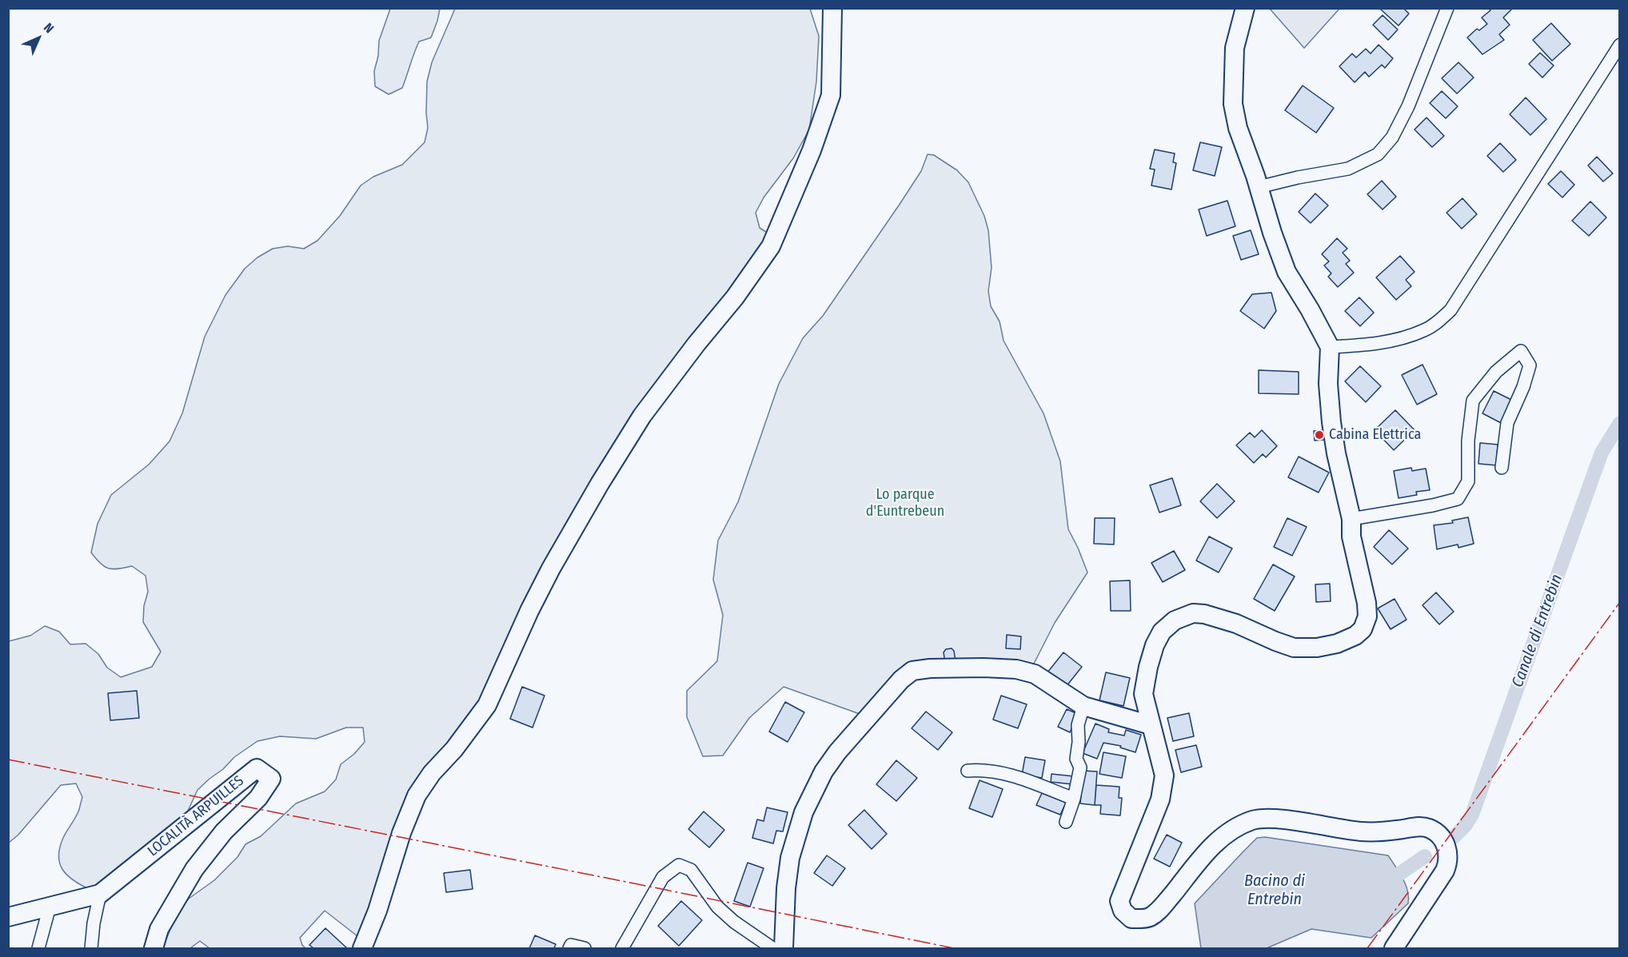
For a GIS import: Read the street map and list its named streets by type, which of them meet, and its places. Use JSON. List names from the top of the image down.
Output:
{
  "streets": {
    "street": ["LOCALITÀ ARPUILLES"]
  },
  "water": ["Canale di Entrebin", "Bacino di Entrebin"],
  "parks": ["Lo parque d'Euntrebeun"],
  "places": ["Cabina Elettrica"],
  "north": "top right"
}
